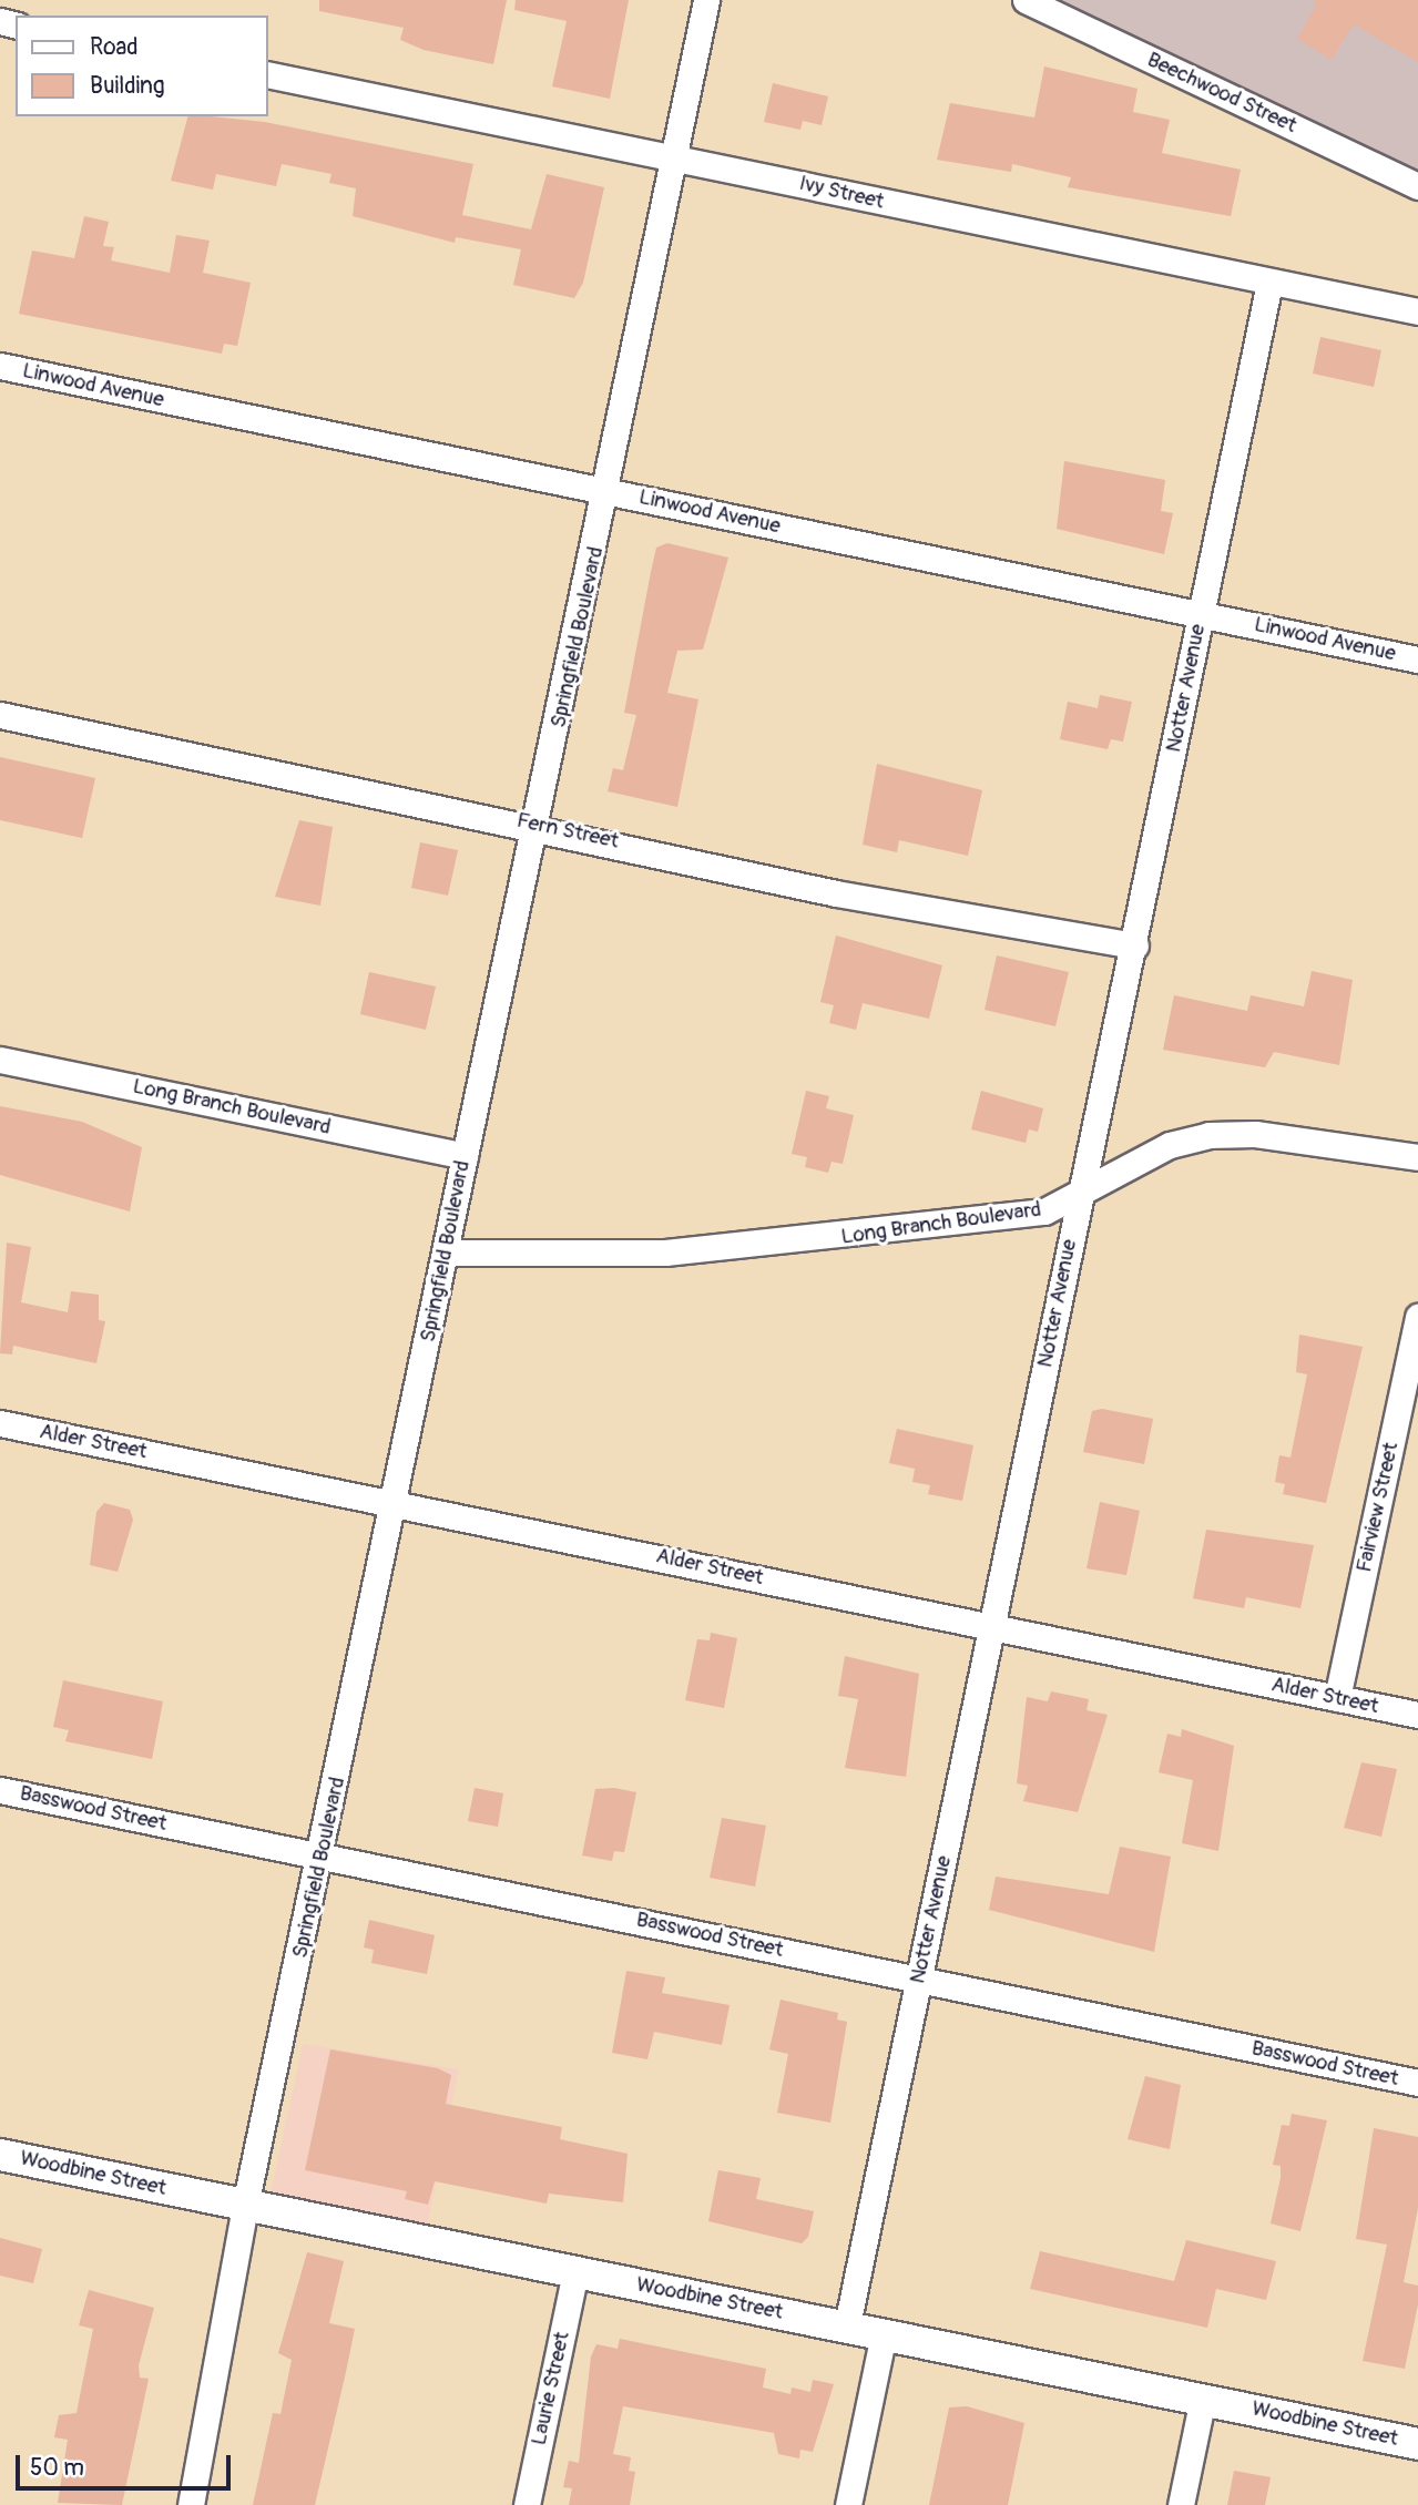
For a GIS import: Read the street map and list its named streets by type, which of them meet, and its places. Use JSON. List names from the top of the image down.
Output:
{
  "streets": {
    "street": [
      "Beechwood Street",
      "Ivy Street",
      "Linwood Avenue",
      "Springfield Boulevard",
      "Notter Avenue",
      "Fern Street",
      "Long Branch Boulevard",
      "Alder Street",
      "Fairview Street",
      "Basswood Street",
      "Woodbine Street",
      "Laurie Street"
    ]
  },
  "crossings": [
    ["Ivy Street", "Springfield Boulevard"],
    ["Ivy Street", "Notter Avenue"],
    ["Linwood Avenue", "Springfield Boulevard"],
    ["Linwood Avenue", "Notter Avenue"],
    ["Springfield Boulevard", "Fern Street"],
    ["Springfield Boulevard", "Long Branch Boulevard"],
    ["Springfield Boulevard", "Alder Street"],
    ["Springfield Boulevard", "Basswood Street"],
    ["Springfield Boulevard", "Woodbine Street"],
    ["Notter Avenue", "Fern Street"],
    ["Notter Avenue", "Long Branch Boulevard"],
    ["Notter Avenue", "Alder Street"],
    ["Notter Avenue", "Basswood Street"],
    ["Notter Avenue", "Woodbine Street"],
    ["Alder Street", "Fairview Street"],
    ["Woodbine Street", "Laurie Street"]
  ],
  "legend": ["Road", "Building"],
  "scale_bar": "50 m"
}
